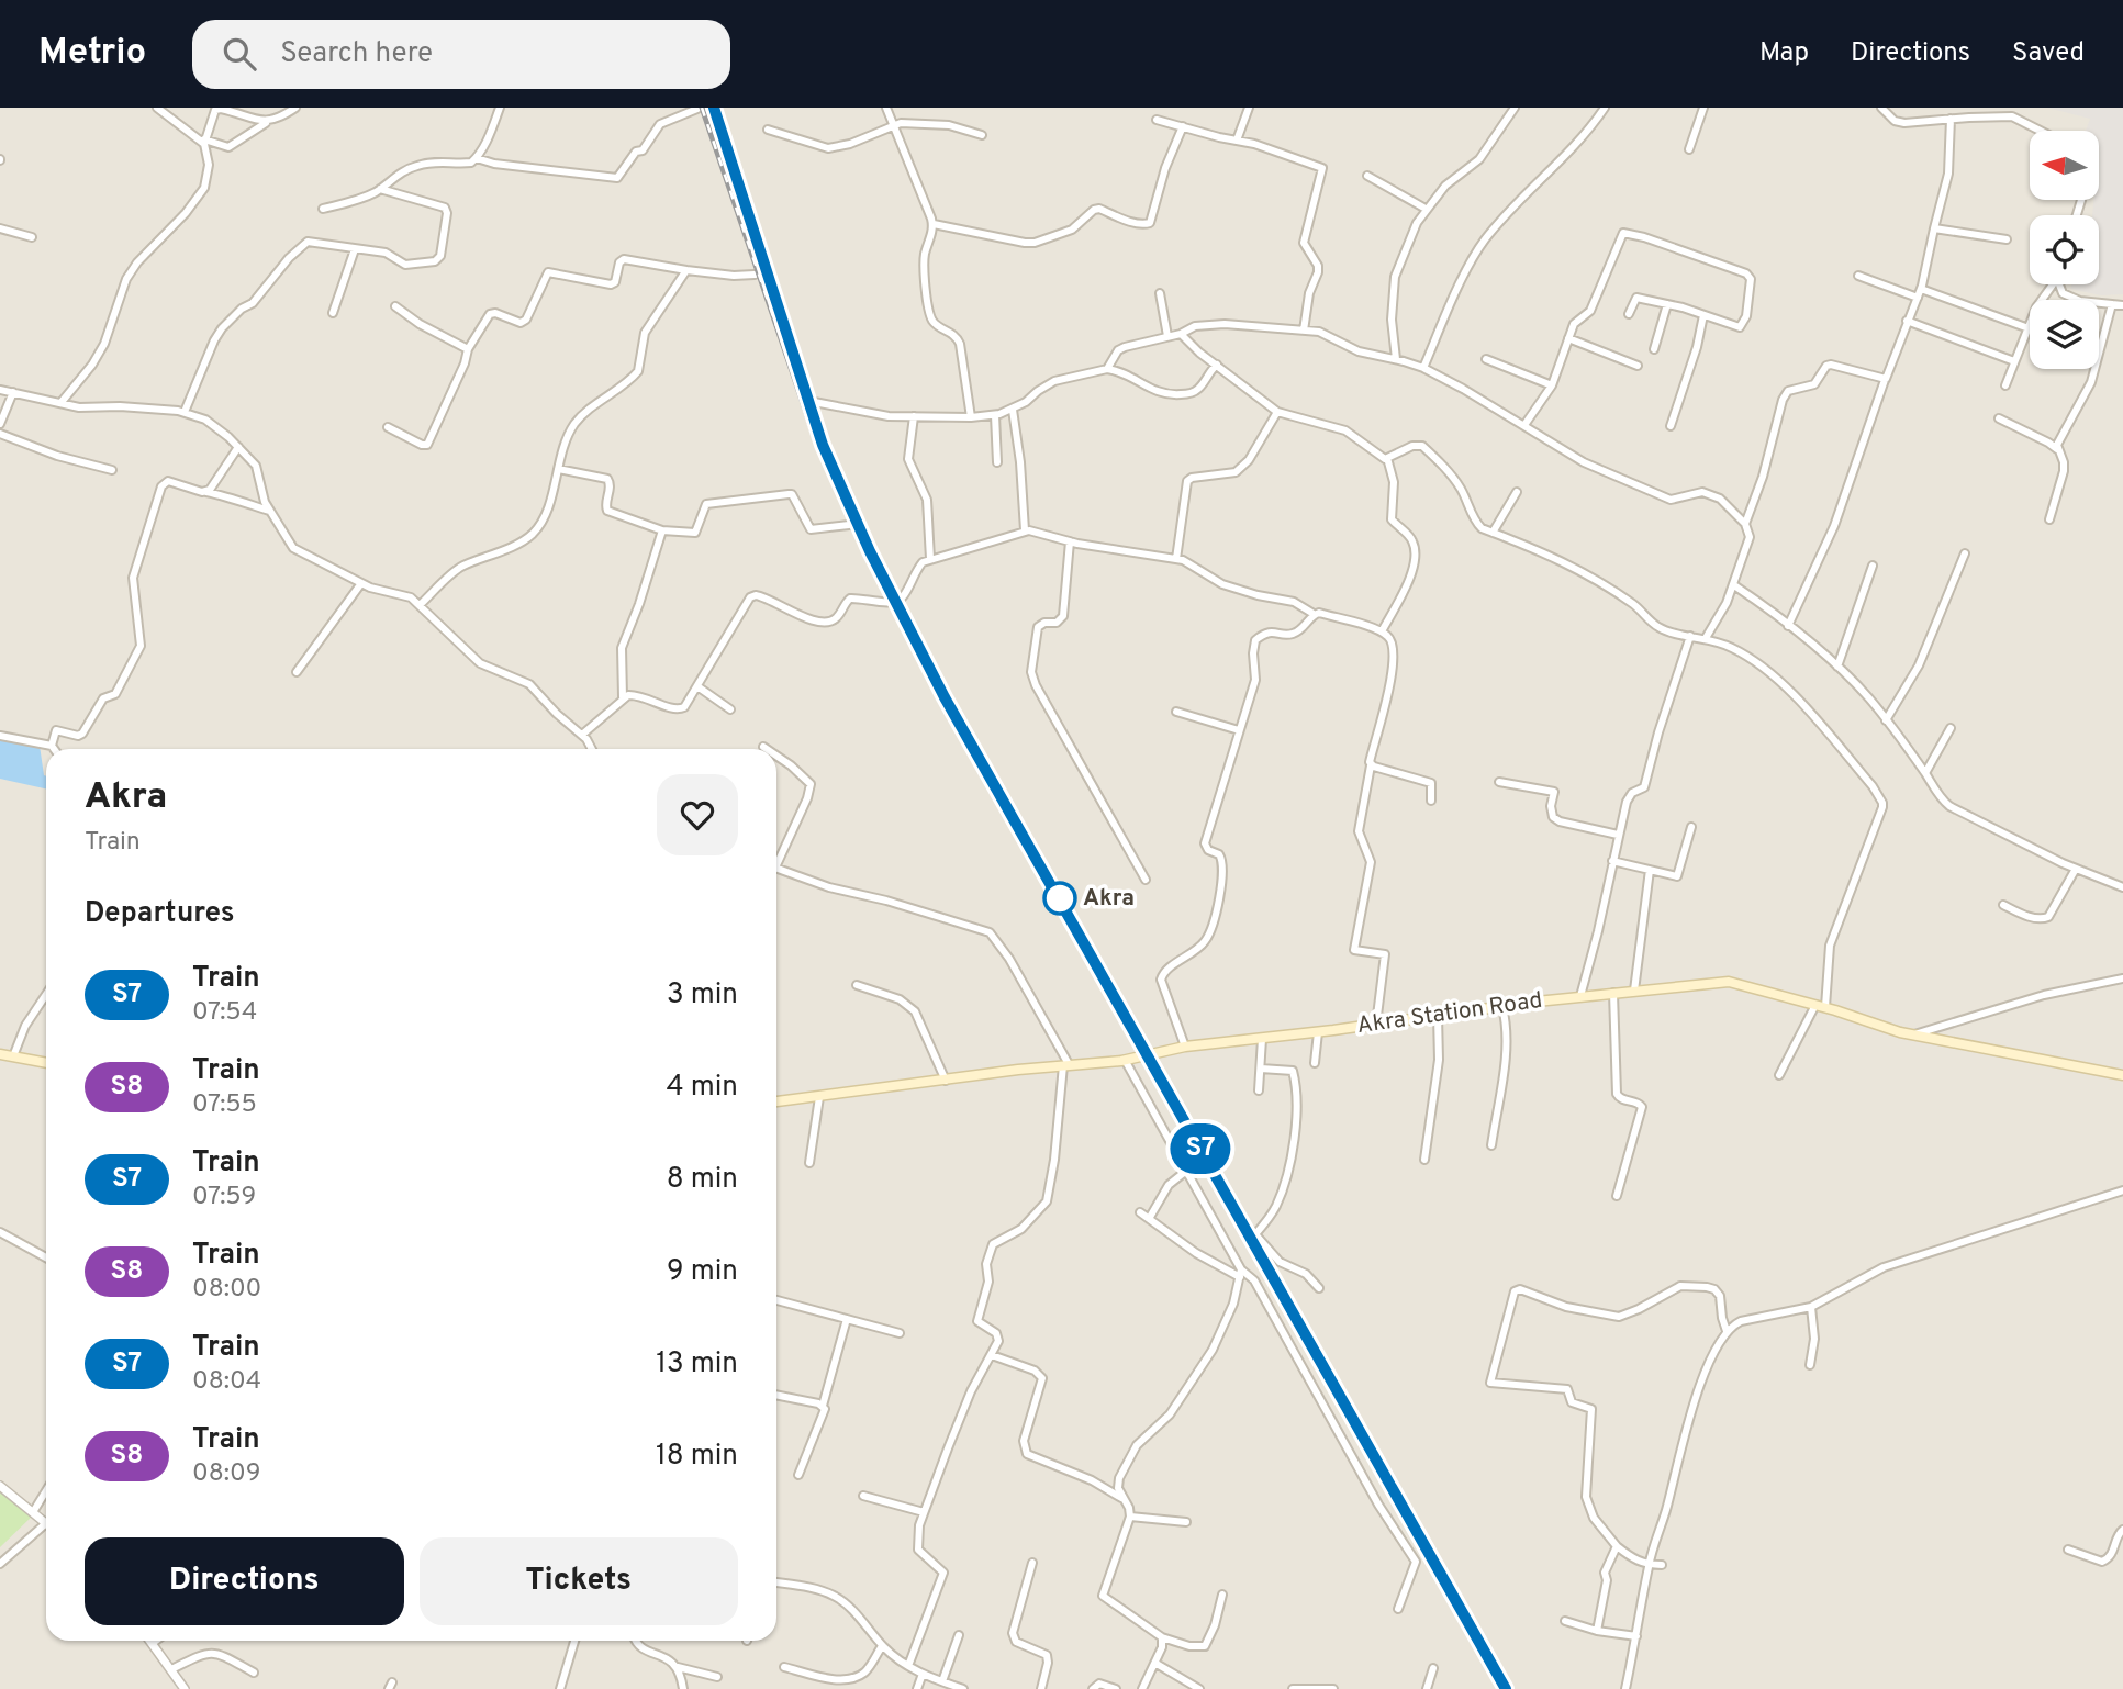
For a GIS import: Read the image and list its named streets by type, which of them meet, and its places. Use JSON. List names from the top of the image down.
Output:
{
  "streets": {
    "main road": ["Akra Station Road"]
  },
  "places": ["Akra"],
  "north": "left",
  "page": {
    "header": "Metrio",
    "search": "Search here",
    "nav": ["Map", "Directions", "Saved"],
    "on_map": "S7",
    "heading": [
      ["Akra", "Train"],
      "Departures"
    ],
    "list": [
      {
        "mark": "S7",
        "name": "Train",
        "note": "07:54",
        "value": "3 min"
      },
      {
        "mark": "S8",
        "name": "Train",
        "note": "07:55",
        "value": "4 min"
      },
      {
        "mark": "S7",
        "name": "Train",
        "note": "07:59",
        "value": "8 min"
      },
      {
        "mark": "S8",
        "name": "Train",
        "note": "08:00",
        "value": "9 min"
      },
      {
        "mark": "S7",
        "name": "Train",
        "note": "08:04",
        "value": "13 min"
      },
      {
        "mark": "S8",
        "name": "Train",
        "note": "08:09",
        "value": "18 min"
      }
    ],
    "buttons": ["Directions", "Tickets"]
  }
}
